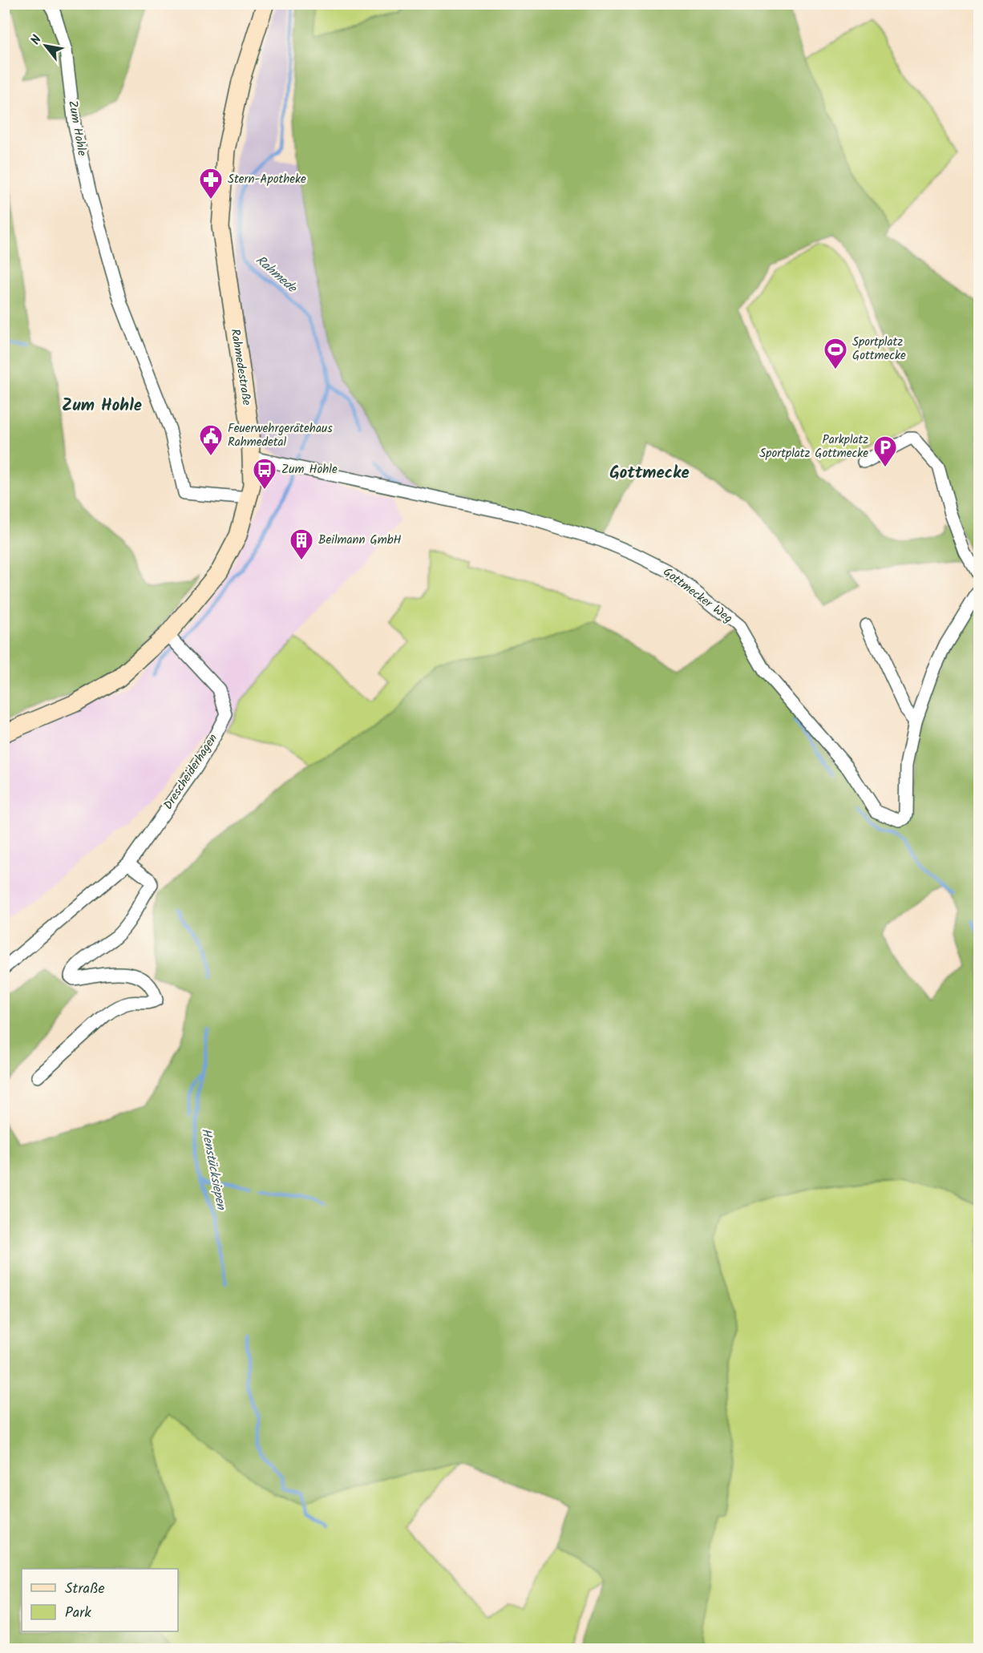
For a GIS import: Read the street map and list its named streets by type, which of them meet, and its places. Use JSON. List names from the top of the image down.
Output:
{
  "streets": {
    "main road": ["Rahmedestraße"],
    "street": ["Zum Hohle", "Gottmecker Weg", "Drescheiderhagen"]
  },
  "crossings": [
    ["Zum Hohle", "Rahmedestraße"],
    ["Rahmedestraße", "Gottmecker Weg"],
    ["Rahmedestraße", "Drescheiderhagen"]
  ],
  "districts": ["Zum Hohle", "Gottmecke"],
  "water": ["Rahmede", "Henstücksiepen"],
  "places": {
    "pharmacy": ["Stern-Apotheke"],
    "sports": ["Sportplatz Gottmecke"],
    "public building": ["Feuerwehrgerätehaus Rahmedetal"],
    "parking": ["Parkplatz Sportplatz Gottmecke"],
    "bus stop": ["Zum Hohle"],
    "building": ["Beilmann GmbH"]
  },
  "legend": ["Straße", "Park"],
  "north": "top left"
}
